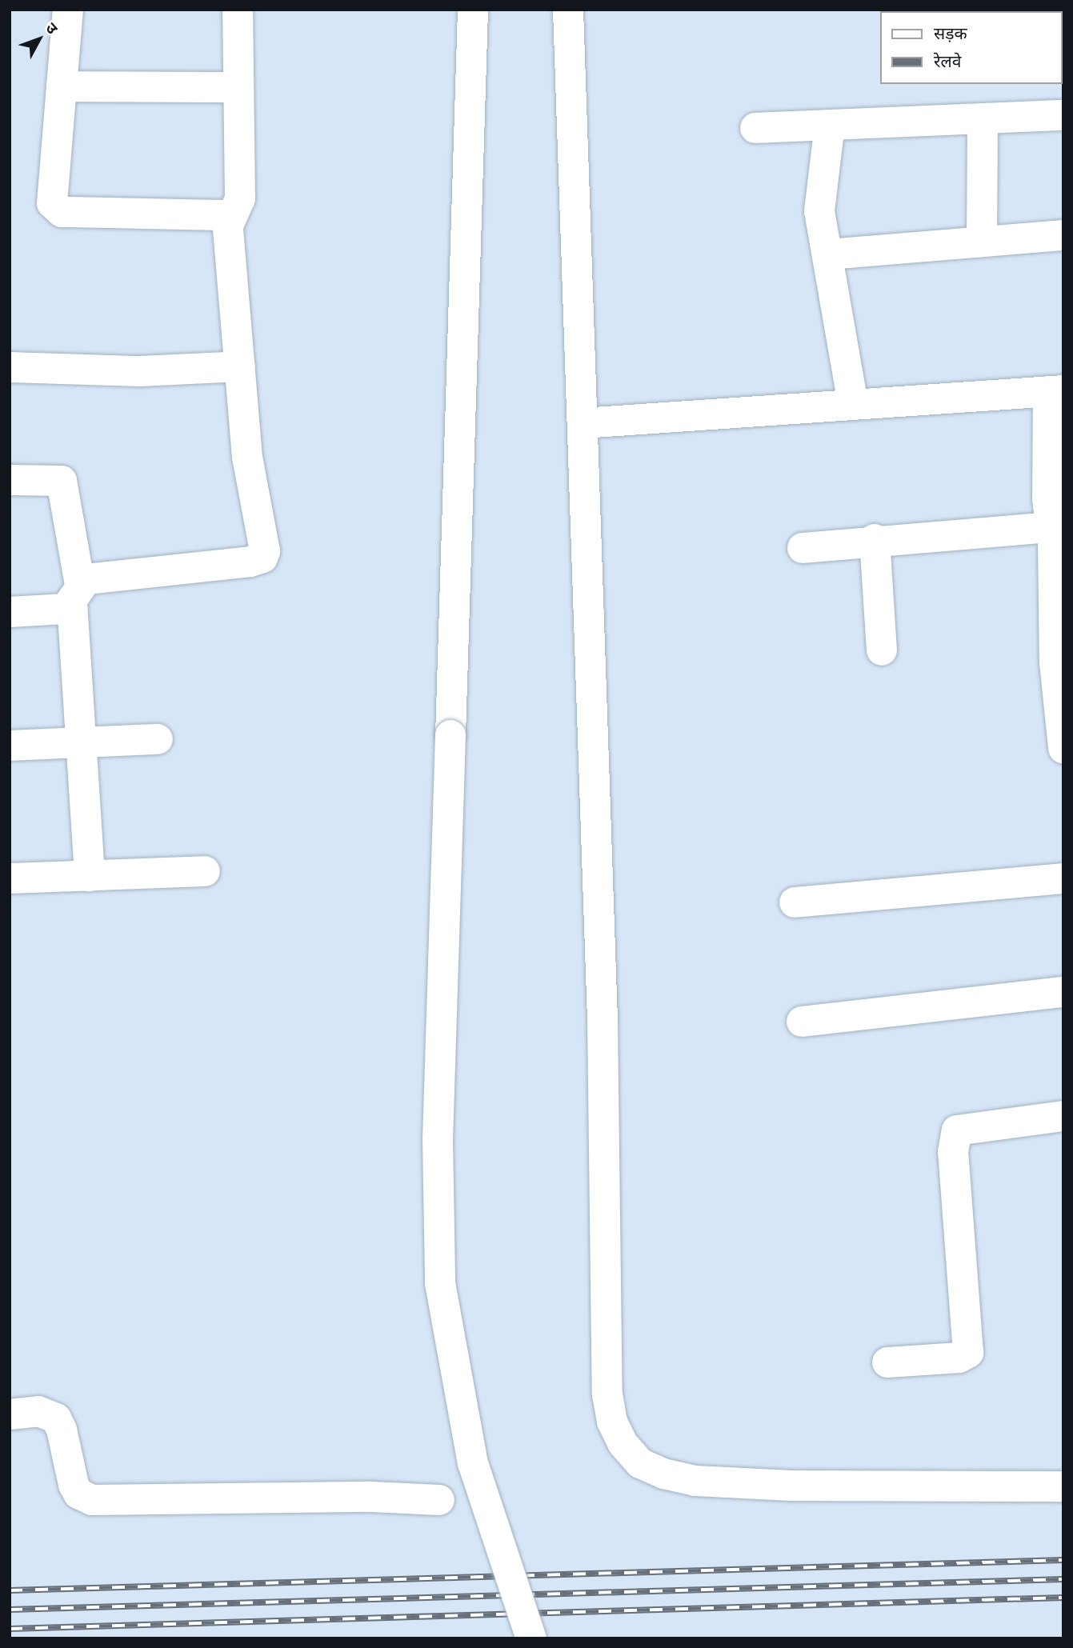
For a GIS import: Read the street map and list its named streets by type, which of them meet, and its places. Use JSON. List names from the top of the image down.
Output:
{
  "legend": ["सड़क", "रेलवे"],
  "north": "top right"
}
